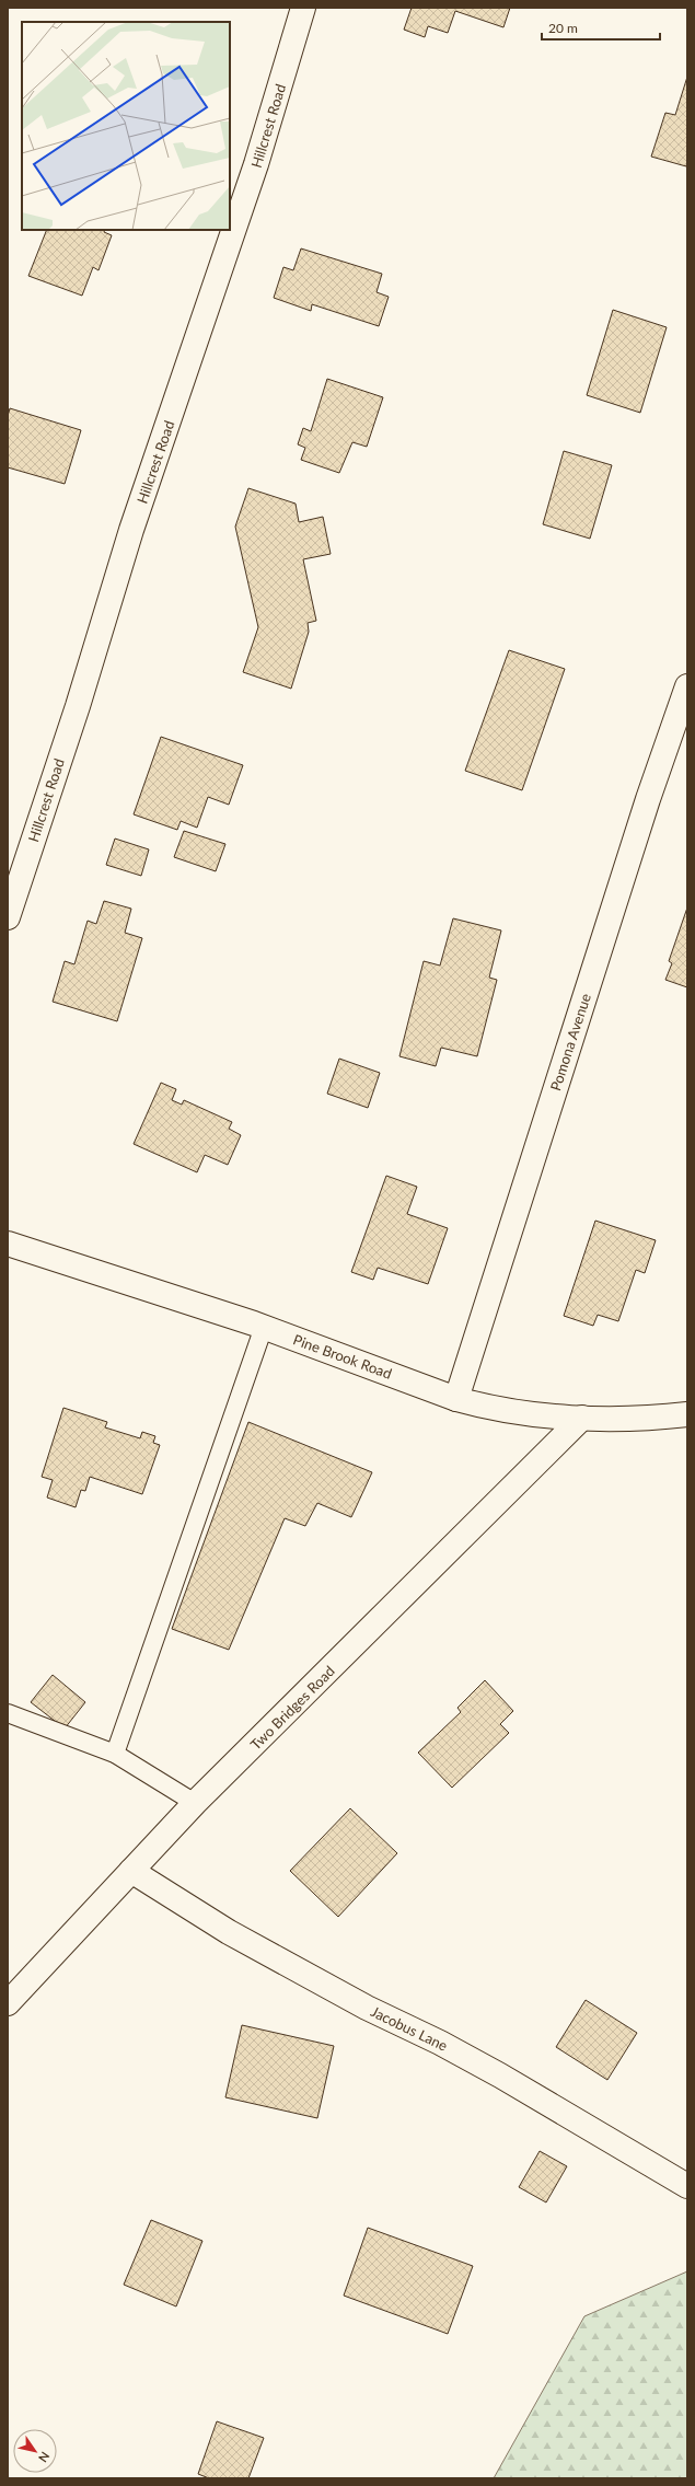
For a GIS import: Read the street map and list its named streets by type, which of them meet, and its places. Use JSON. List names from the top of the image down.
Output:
{
  "streets": {
    "street": [
      "Hillcrest Road",
      "Pomona Avenue",
      "Pine Brook Road",
      "Two Bridges Road",
      "Jacobus Lane"
    ]
  },
  "crossings": [
    ["Pomona Avenue", "Pine Brook Road"],
    ["Pine Brook Road", "Two Bridges Road"],
    ["Two Bridges Road", "Jacobus Lane"]
  ],
  "scale_bar": "20 m",
  "north": "bottom right"
}
